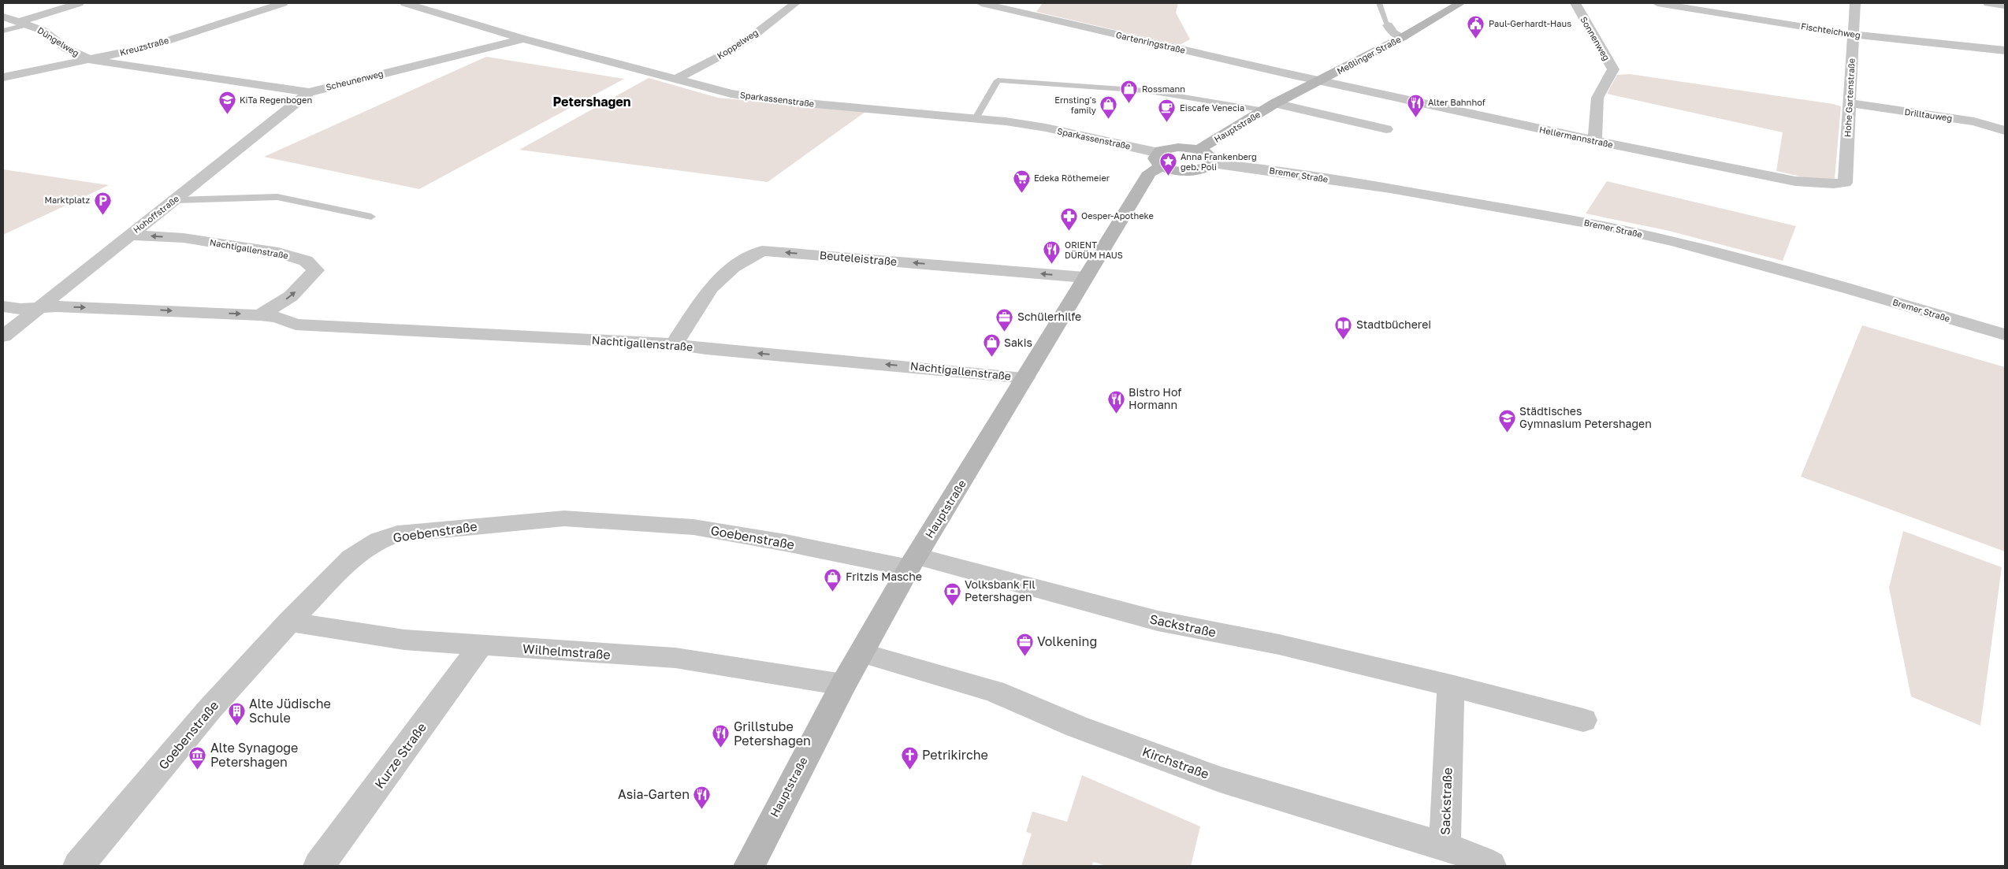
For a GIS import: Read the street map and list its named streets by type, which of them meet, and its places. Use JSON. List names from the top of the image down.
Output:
{
  "streets": {
    "street": [
      "Fischteichweg",
      "Sonnenweg",
      "Düngelweg",
      "Gartenringstraße",
      "Koppelweg",
      "Kreuzstraße",
      "Meßlinger Straße",
      "Scheunenweg",
      "Hohe Gartenstraße",
      "Sparkassenstraße",
      "Drilltauweg",
      "Hauptstraße",
      "Hellermannstraße",
      "Bremer Straße",
      "Hohoffstraße",
      "Nachtigallenstraße",
      "Beuteleistraße",
      "Goebenstraße",
      "Sackstraße",
      "Wilhelmstraße",
      "Kurze Straße",
      "Kirchstraße"
    ]
  },
  "crossings": [
    ["Fischteichweg", "Hohe Gartenstraße"],
    ["Sonnenweg", "Hellermannstraße"],
    ["Düngelweg", "Kreuzstraße"],
    ["Düngelweg", "Scheunenweg"],
    ["Gartenringstraße", "Meßlinger Straße"],
    ["Gartenringstraße", "Hellermannstraße"],
    ["Koppelweg", "Sparkassenstraße"],
    ["Kreuzstraße", "Scheunenweg"],
    ["Meßlinger Straße", "Hauptstraße"],
    ["Meßlinger Straße", "Hellermannstraße"],
    ["Scheunenweg", "Sparkassenstraße"],
    ["Scheunenweg", "Hohoffstraße"],
    ["Hohe Gartenstraße", "Drilltauweg"],
    ["Hohe Gartenstraße", "Hellermannstraße"],
    ["Sparkassenstraße", "Hauptstraße"],
    ["Hauptstraße", "Nachtigallenstraße"],
    ["Hauptstraße", "Beuteleistraße"],
    ["Hauptstraße", "Goebenstraße"],
    ["Hauptstraße", "Sackstraße"],
    ["Hauptstraße", "Wilhelmstraße"],
    ["Hauptstraße", "Kirchstraße"],
    ["Hohoffstraße", "Nachtigallenstraße"],
    ["Nachtigallenstraße", "Beuteleistraße"],
    ["Goebenstraße", "Sackstraße"],
    ["Goebenstraße", "Wilhelmstraße"],
    ["Sackstraße", "Kirchstraße"],
    ["Wilhelmstraße", "Kurze Straße"]
  ],
  "one_way": ["Beuteleistraße"],
  "districts": ["Petershagen"],
  "places": {
    "public building": ["Paul-Gerhardt-Haus"],
    "shop": [
      "Rossmann",
      "Ernsting's family",
      "Sakis",
      "Fritzis Masche"
    ],
    "school or university": ["KiTa Regenbogen", "Städtisches Gymnasium Petershagen"],
    "restaurant": [
      "Alter Bahnhof",
      "ORIENT DÜRÜM HAUS",
      "Bistro Hof Hormann",
      "Grillstube Petershagen",
      "Asia-Garten"
    ],
    "cafe": ["Eiscafe Venecia"],
    "place": ["Anna Frankenberg geb. Poli"],
    "supermarket": ["Edeka Röthemeier"],
    "parking": ["Marktplatz"],
    "pharmacy": ["Oesper-Apotheke"],
    "office": ["Schülerhilfe", "Volkening"],
    "library": ["Stadtbücherei"],
    "bank": ["Volksbank Fil Petershagen"],
    "building": ["Alte Jüdische Schule"],
    "museum": ["Alte Synagoge Petershagen"],
    "church": ["Petrikirche"]
  }
}
